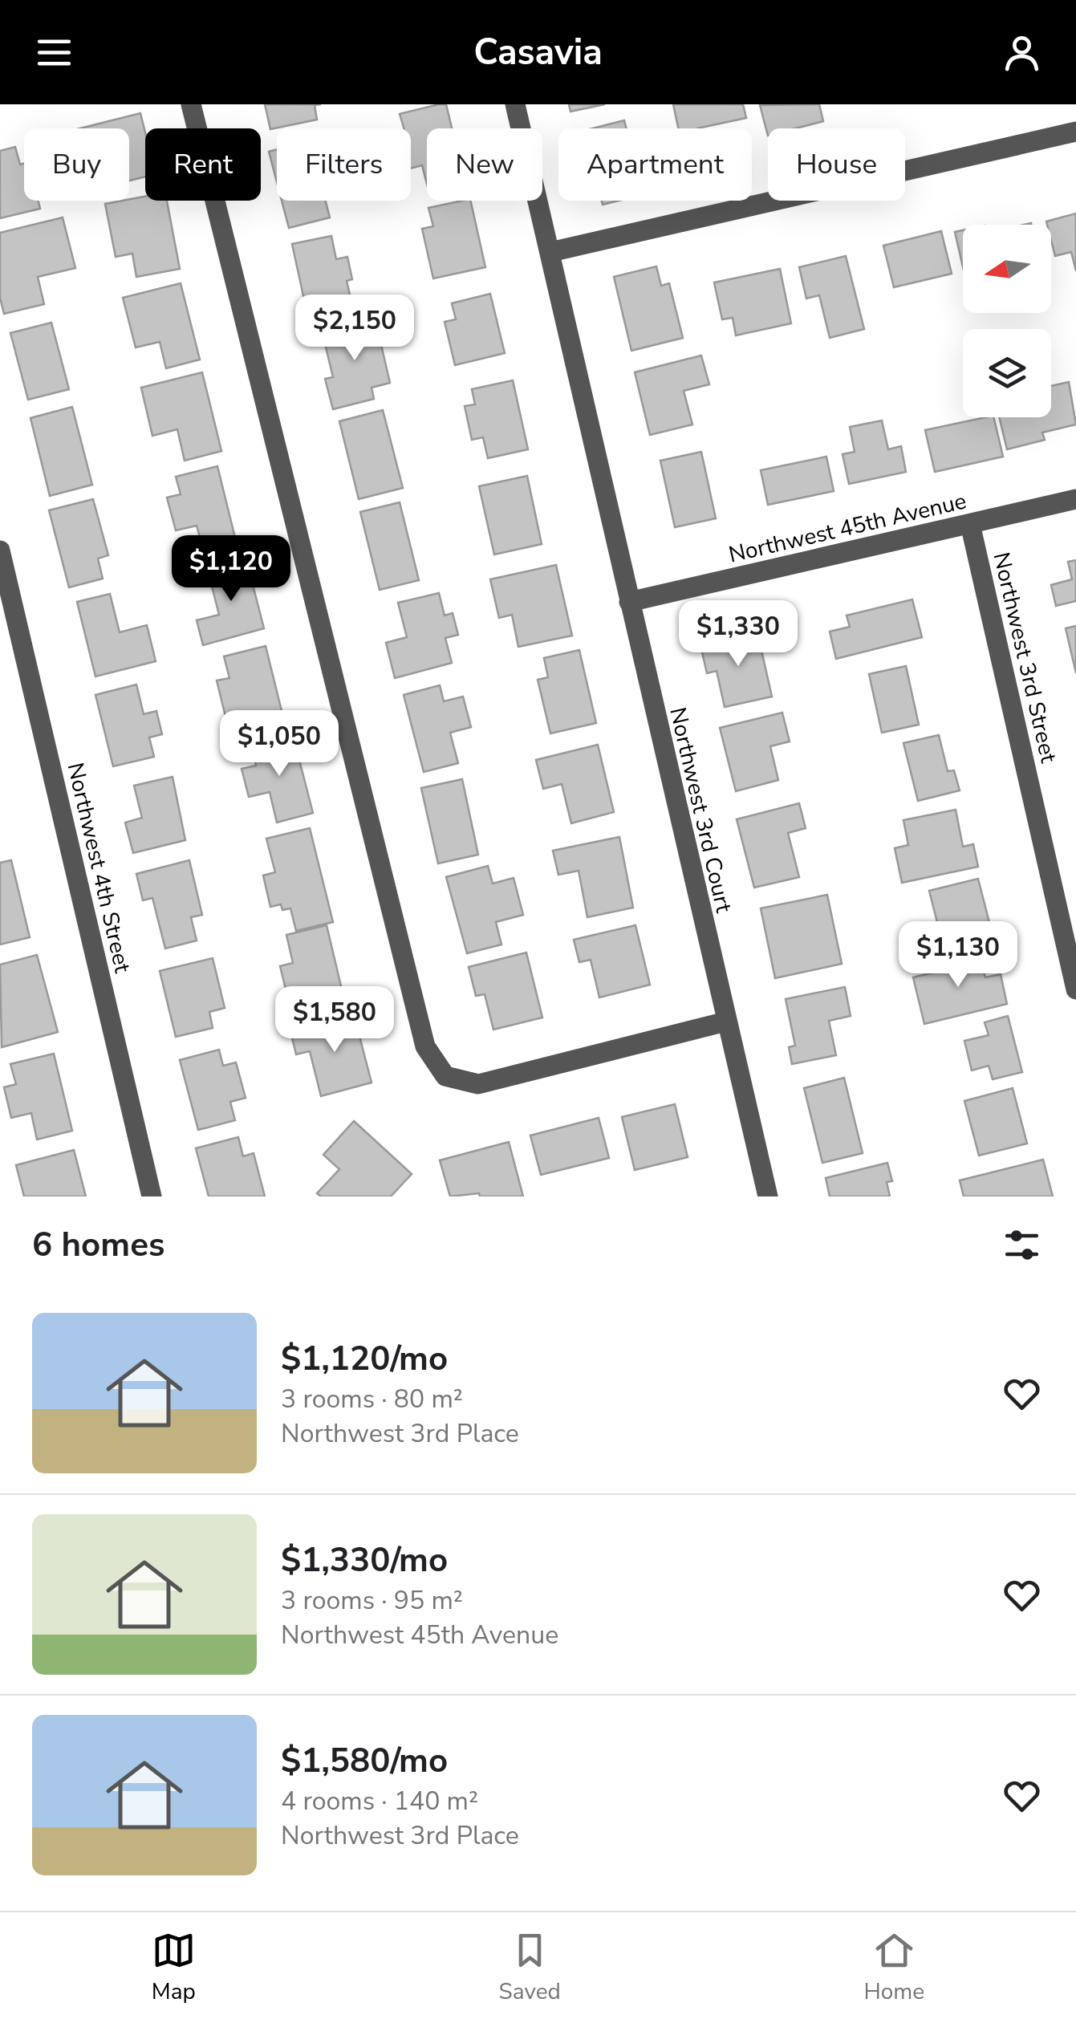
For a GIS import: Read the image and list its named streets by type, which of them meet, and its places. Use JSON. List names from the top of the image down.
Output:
{
  "streets": {
    "street": [
      "Northwest 45th Avenue",
      "Northwest 3rd Street",
      "Northwest 3rd Court",
      "Northwest 4th Street"
    ]
  },
  "crossings": [
    ["Northwest 45th Avenue", "Northwest 3rd Street"],
    ["Northwest 45th Avenue", "Northwest 3rd Court"]
  ],
  "north": "left",
  "page": {
    "header": "Casavia",
    "chip": [
      "Buy",
      "Rent",
      "Filters",
      "New",
      "Apartment",
      "House"
    ],
    "price": [
      "$2,150",
      "$1,120",
      "$1,330",
      "$1,050",
      "$1,130",
      "$1,580"
    ],
    "heading": "6 homes",
    "list": [
      {
        "name": "$1,120/mo",
        "note": "3 rooms · 80 m² · Northwest 3rd Place"
      },
      {
        "name": "$1,330/mo",
        "note": "3 rooms · 95 m² · Northwest 45th Avenue"
      },
      {
        "name": "$1,580/mo",
        "note": "4 rooms · 140 m² · Northwest 3rd Place"
      }
    ],
    "tabs": ["Map", "Saved", "Home"]
  }
}
